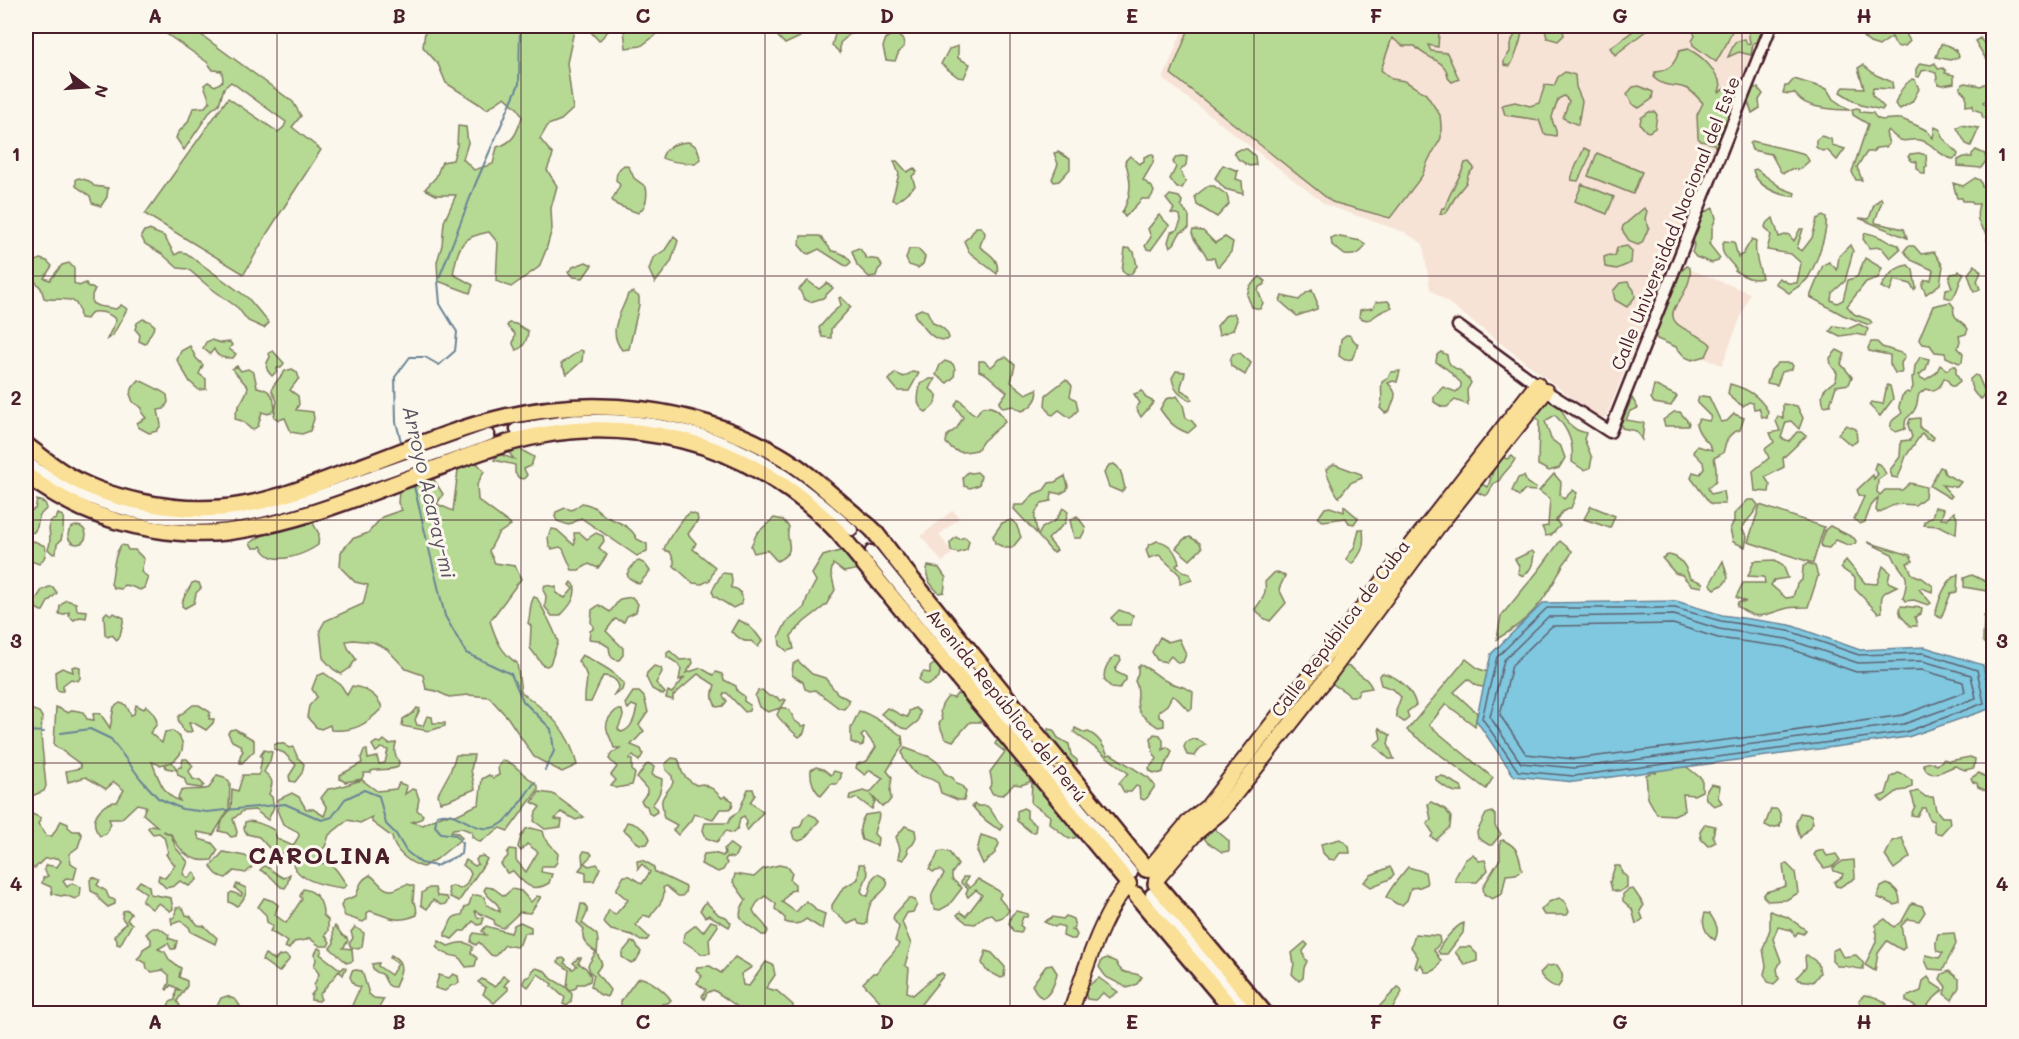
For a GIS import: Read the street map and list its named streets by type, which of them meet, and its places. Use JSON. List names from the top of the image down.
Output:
{
  "streets": {
    "highway": ["Avenida República del Perú"],
    "main road": ["Calle República de Cuba"],
    "street": ["Calle Universidad Nacional del Este"]
  },
  "crossings": [
    ["Calle Universidad Nacional del Este", "Calle República de Cuba"],
    ["Calle República de Cuba", "Avenida República del Perú"]
  ],
  "districts": ["CAROLINA"],
  "water": ["Arroyo Acaray-mi"],
  "north": "right",
  "grid": {
    "columns": [
      "A",
      "B",
      "C",
      "D",
      "E",
      "F",
      "G",
      "H"
    ],
    "rows": [
      "1",
      "2",
      "3",
      "4"
    ]
  }
}
